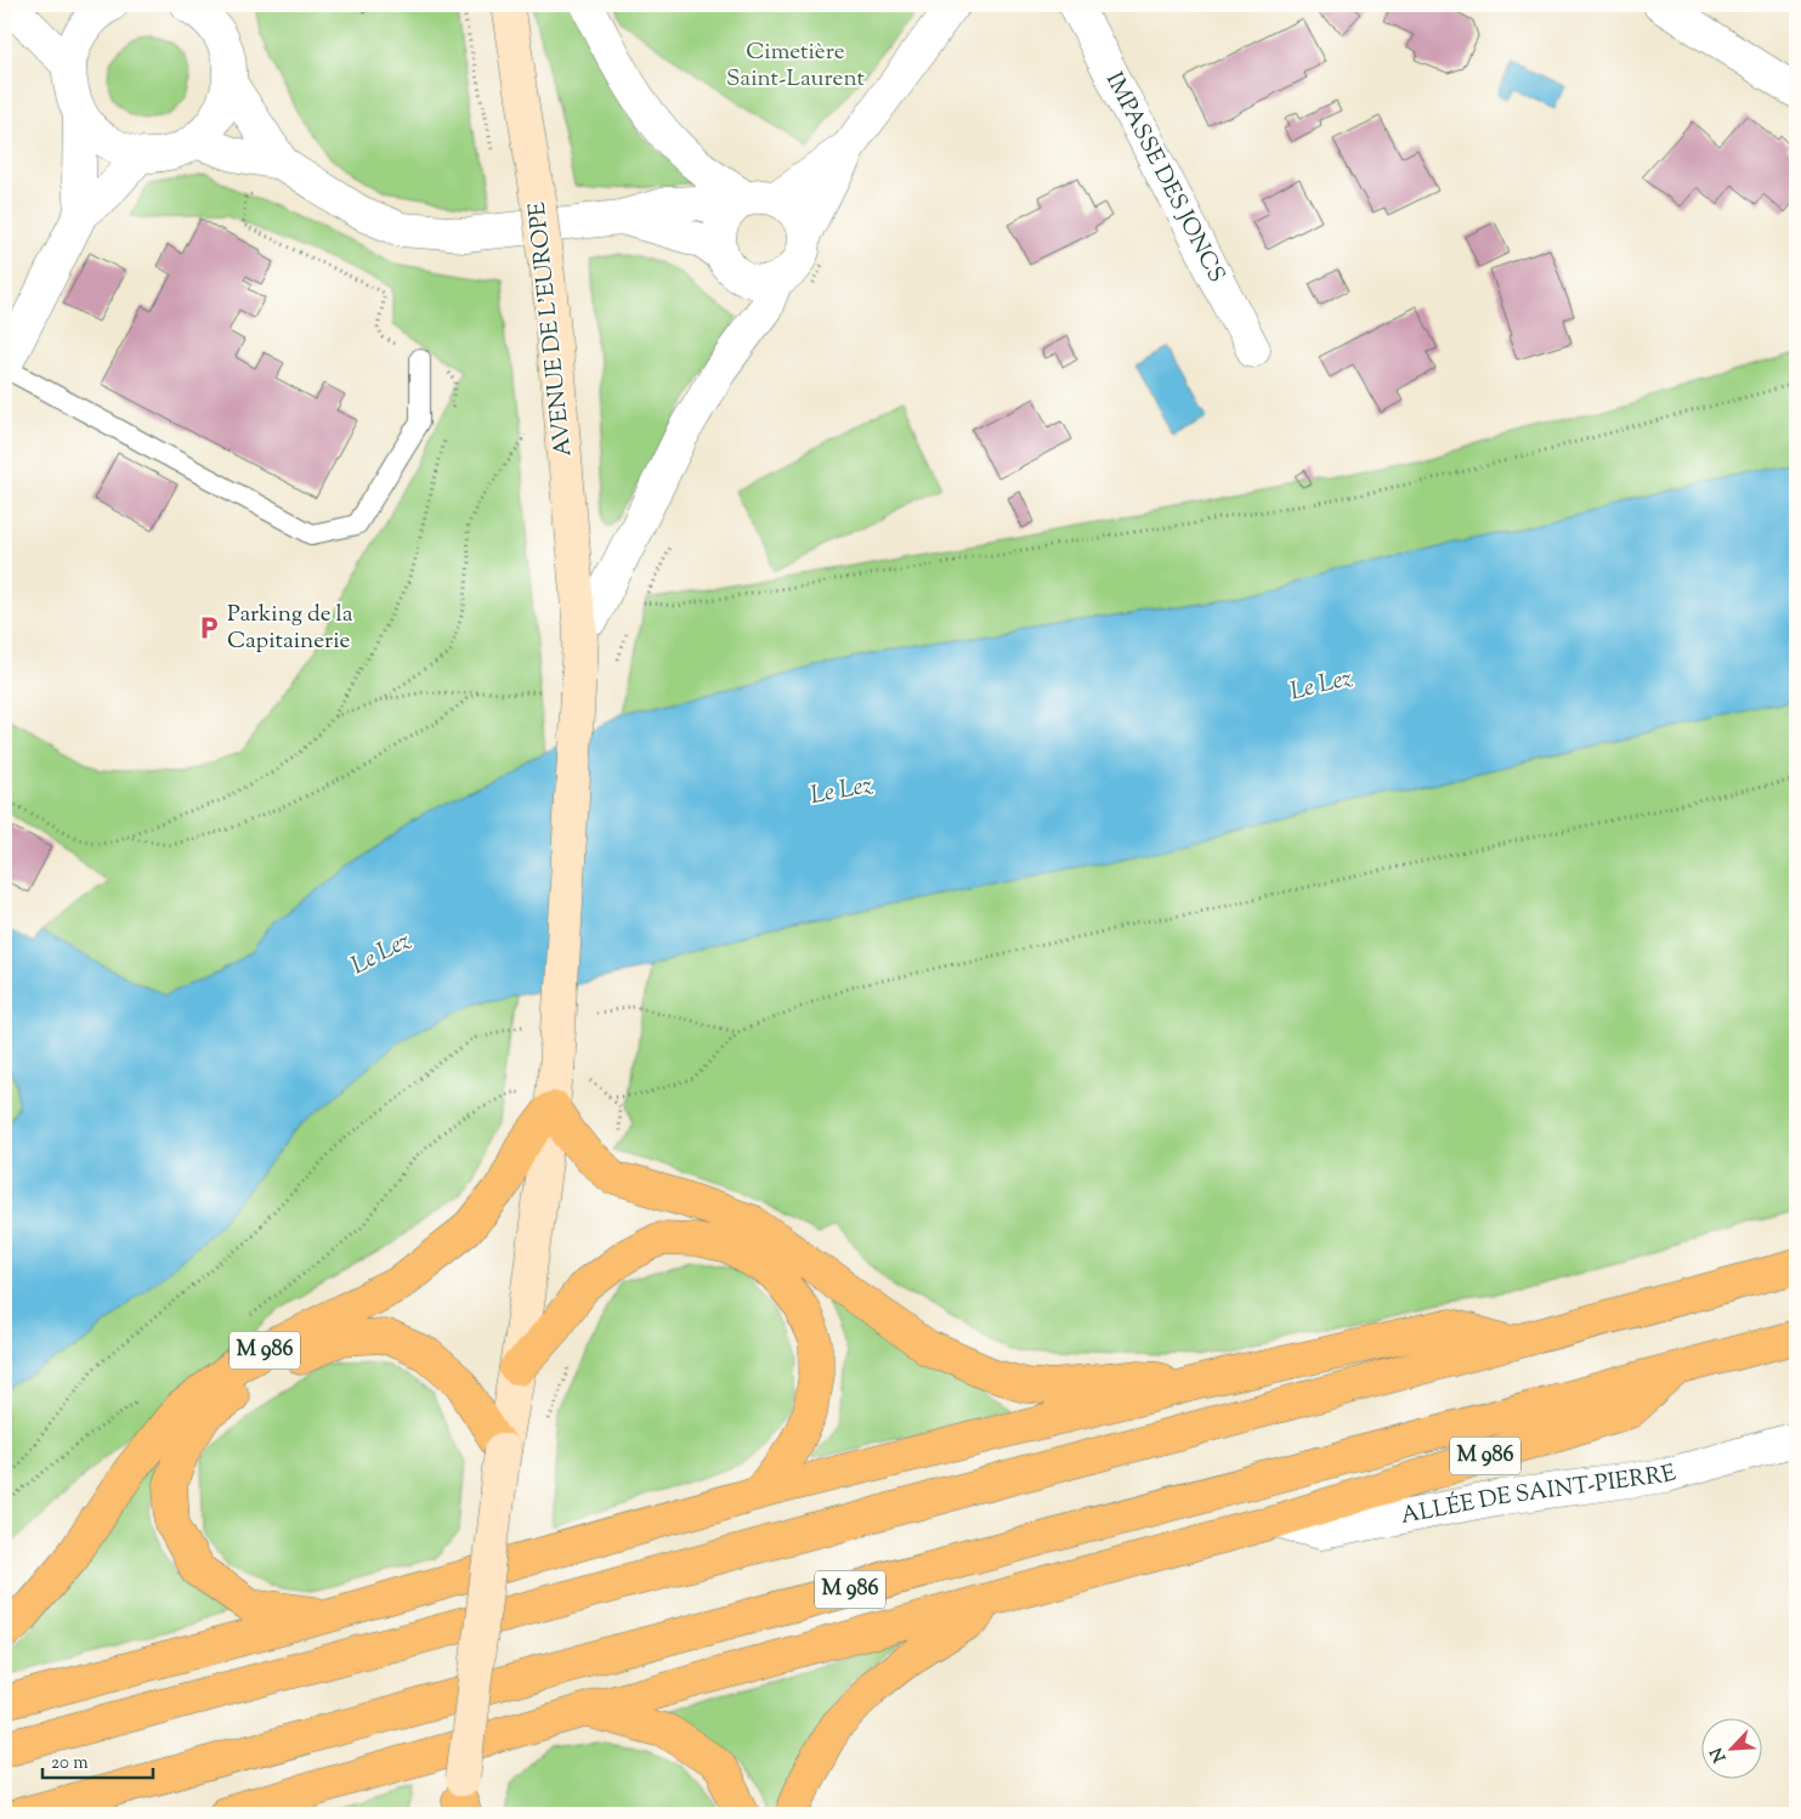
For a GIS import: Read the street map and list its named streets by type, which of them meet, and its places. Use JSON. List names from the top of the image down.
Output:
{
  "streets": {
    "main road": ["AVENUE DE L'EUROPE", "M 986"],
    "street": ["IMPASSE DES JONCS", "ALLÉE DE SAINT-PIERRE"]
  },
  "crossings": [
    ["AVENUE DE L'EUROPE", "M 986"],
    ["M 986", "ALLÉE DE SAINT-PIERRE"]
  ],
  "water": ["Le Lez"],
  "parks": ["Cimetière Saint-Laurent"],
  "places": {
    "parking": ["Parking de la Capitainerie"]
  },
  "scale_bar": "20 m",
  "north": "bottom left"
}
